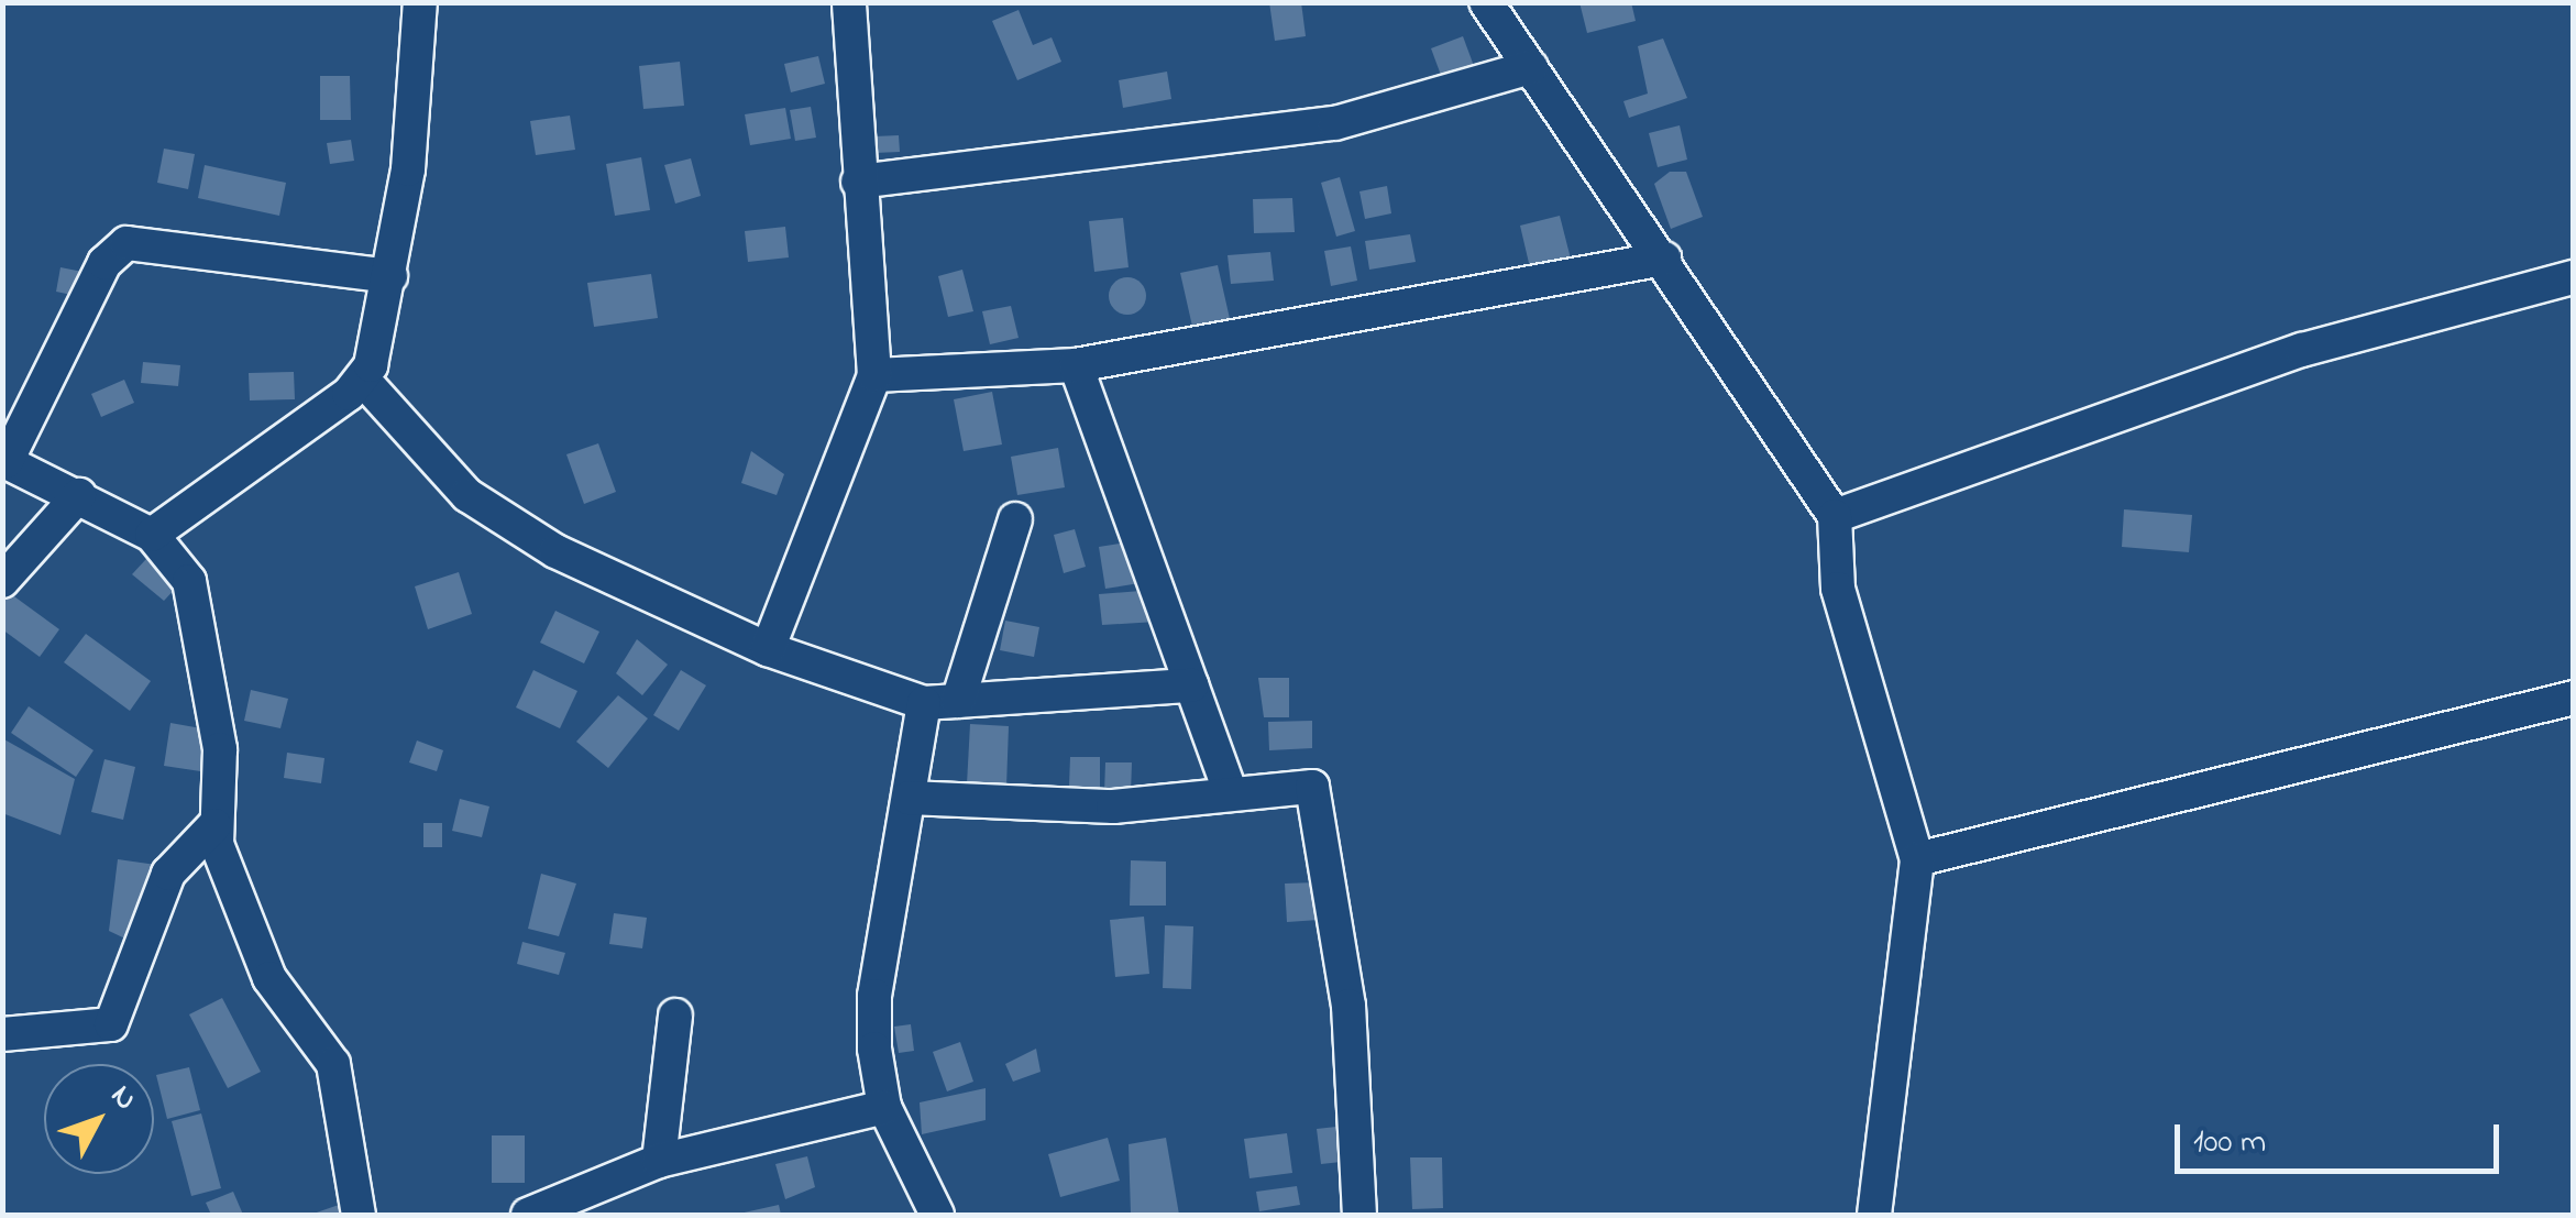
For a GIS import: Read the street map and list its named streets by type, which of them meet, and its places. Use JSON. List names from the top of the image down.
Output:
{
  "scale_bar": "100 m",
  "north": "top right"
}
